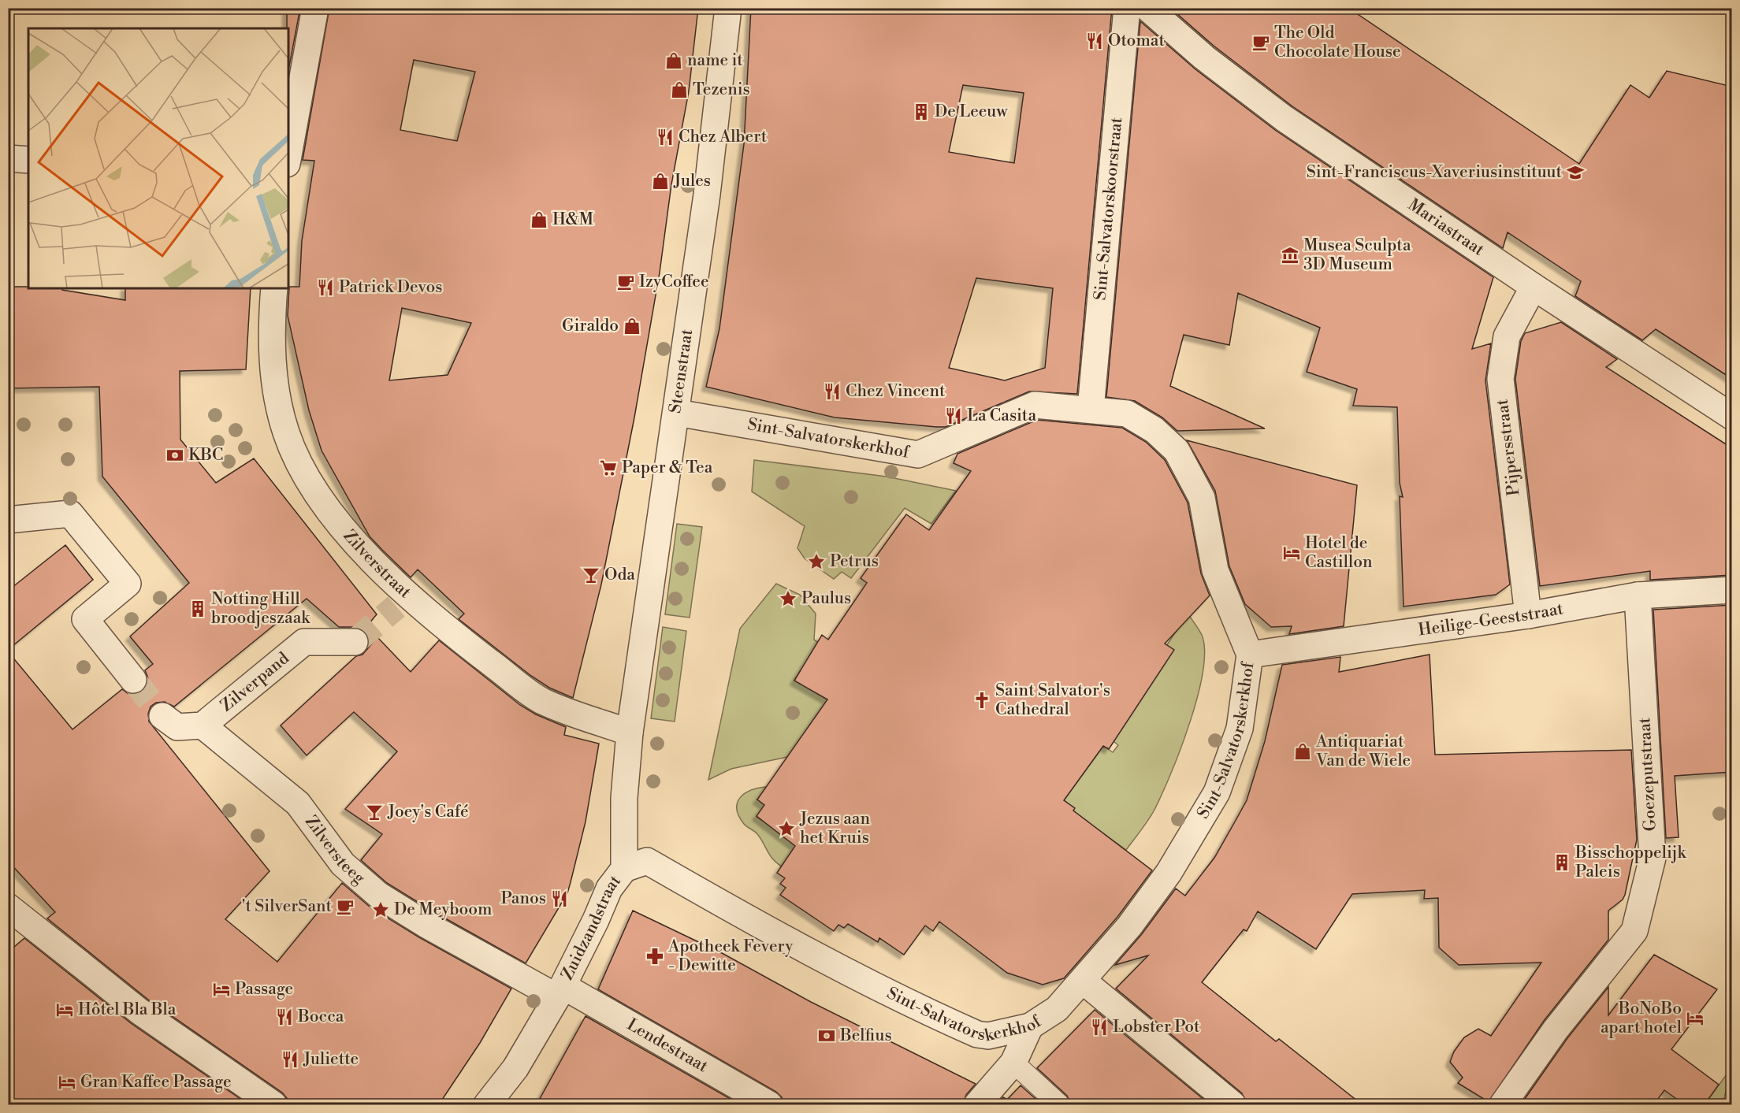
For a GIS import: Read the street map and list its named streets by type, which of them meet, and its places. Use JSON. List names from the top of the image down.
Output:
{
  "streets": {
    "street": [
      "Sint-Salvatorskoorstraat",
      "Mariastraat",
      "Steenstraat",
      "Sint-Salvatorskerkhof",
      "Pijpersstraat",
      "Zilverstraat",
      "Heilige-Geeststraat",
      "Zilverpand",
      "Goezeputstraat",
      "Zilversteeg",
      "Zuidzandstraat",
      "Lendestraat"
    ]
  },
  "crossings": [
    ["Sint-Salvatorskoorstraat", "Sint-Salvatorskerkhof"],
    ["Mariastraat", "Pijpersstraat"],
    ["Steenstraat", "Sint-Salvatorskerkhof"],
    ["Steenstraat", "Zilverstraat"],
    ["Steenstraat", "Zuidzandstraat"],
    ["Sint-Salvatorskerkhof", "Heilige-Geeststraat"],
    ["Sint-Salvatorskerkhof", "Zuidzandstraat"],
    ["Pijpersstraat", "Heilige-Geeststraat"],
    ["Zilverstraat", "Zuidzandstraat"],
    ["Heilige-Geeststraat", "Goezeputstraat"],
    ["Zilverpand", "Zilversteeg"],
    ["Zilversteeg", "Zuidzandstraat"],
    ["Zilversteeg", "Lendestraat"],
    ["Zuidzandstraat", "Lendestraat"]
  ],
  "places": {
    "restaurant": [
      "Otomat",
      "Chez Albert",
      "Patrick Devos",
      "Chez Vincent",
      "La Casita",
      "Panos",
      "Bocca",
      "Lobster Pot",
      "Juliette"
    ],
    "cafe": ["The Old Chocolate House", "IzyCoffee", "'t SilverSant"],
    "shop": [
      "name it",
      "Tezenis",
      "Jules",
      "H&M",
      "Giraldo",
      "Antiquariat Van de Wiele"
    ],
    "building": ["De Leeuw", "Notting Hill broodjeszaak", "Bisschoppelijk Paleis"],
    "school or university": ["Sint-Franciscus-Xaveriusinstituut"],
    "museum": ["Musea Sculpta 3D Museum"],
    "bank": ["KBC", "Belfius"],
    "supermarket": ["Paper & Tea"],
    "hotel": [
      "Hotel de Castillon",
      "Passage",
      "Hôtel Bla Bla",
      "BoNoBo apart hotel",
      "Gran Kaffee Passage"
    ],
    "place": [
      "Petrus",
      "Paulus",
      "Jezus aan het Kruis",
      "De Meyboom"
    ],
    "bar": ["Oda", "Joey's Café"],
    "church": ["Saint Salvator's Cathedral"],
    "pharmacy": ["Apotheek Fevery - Dewitte"]
  }
}
